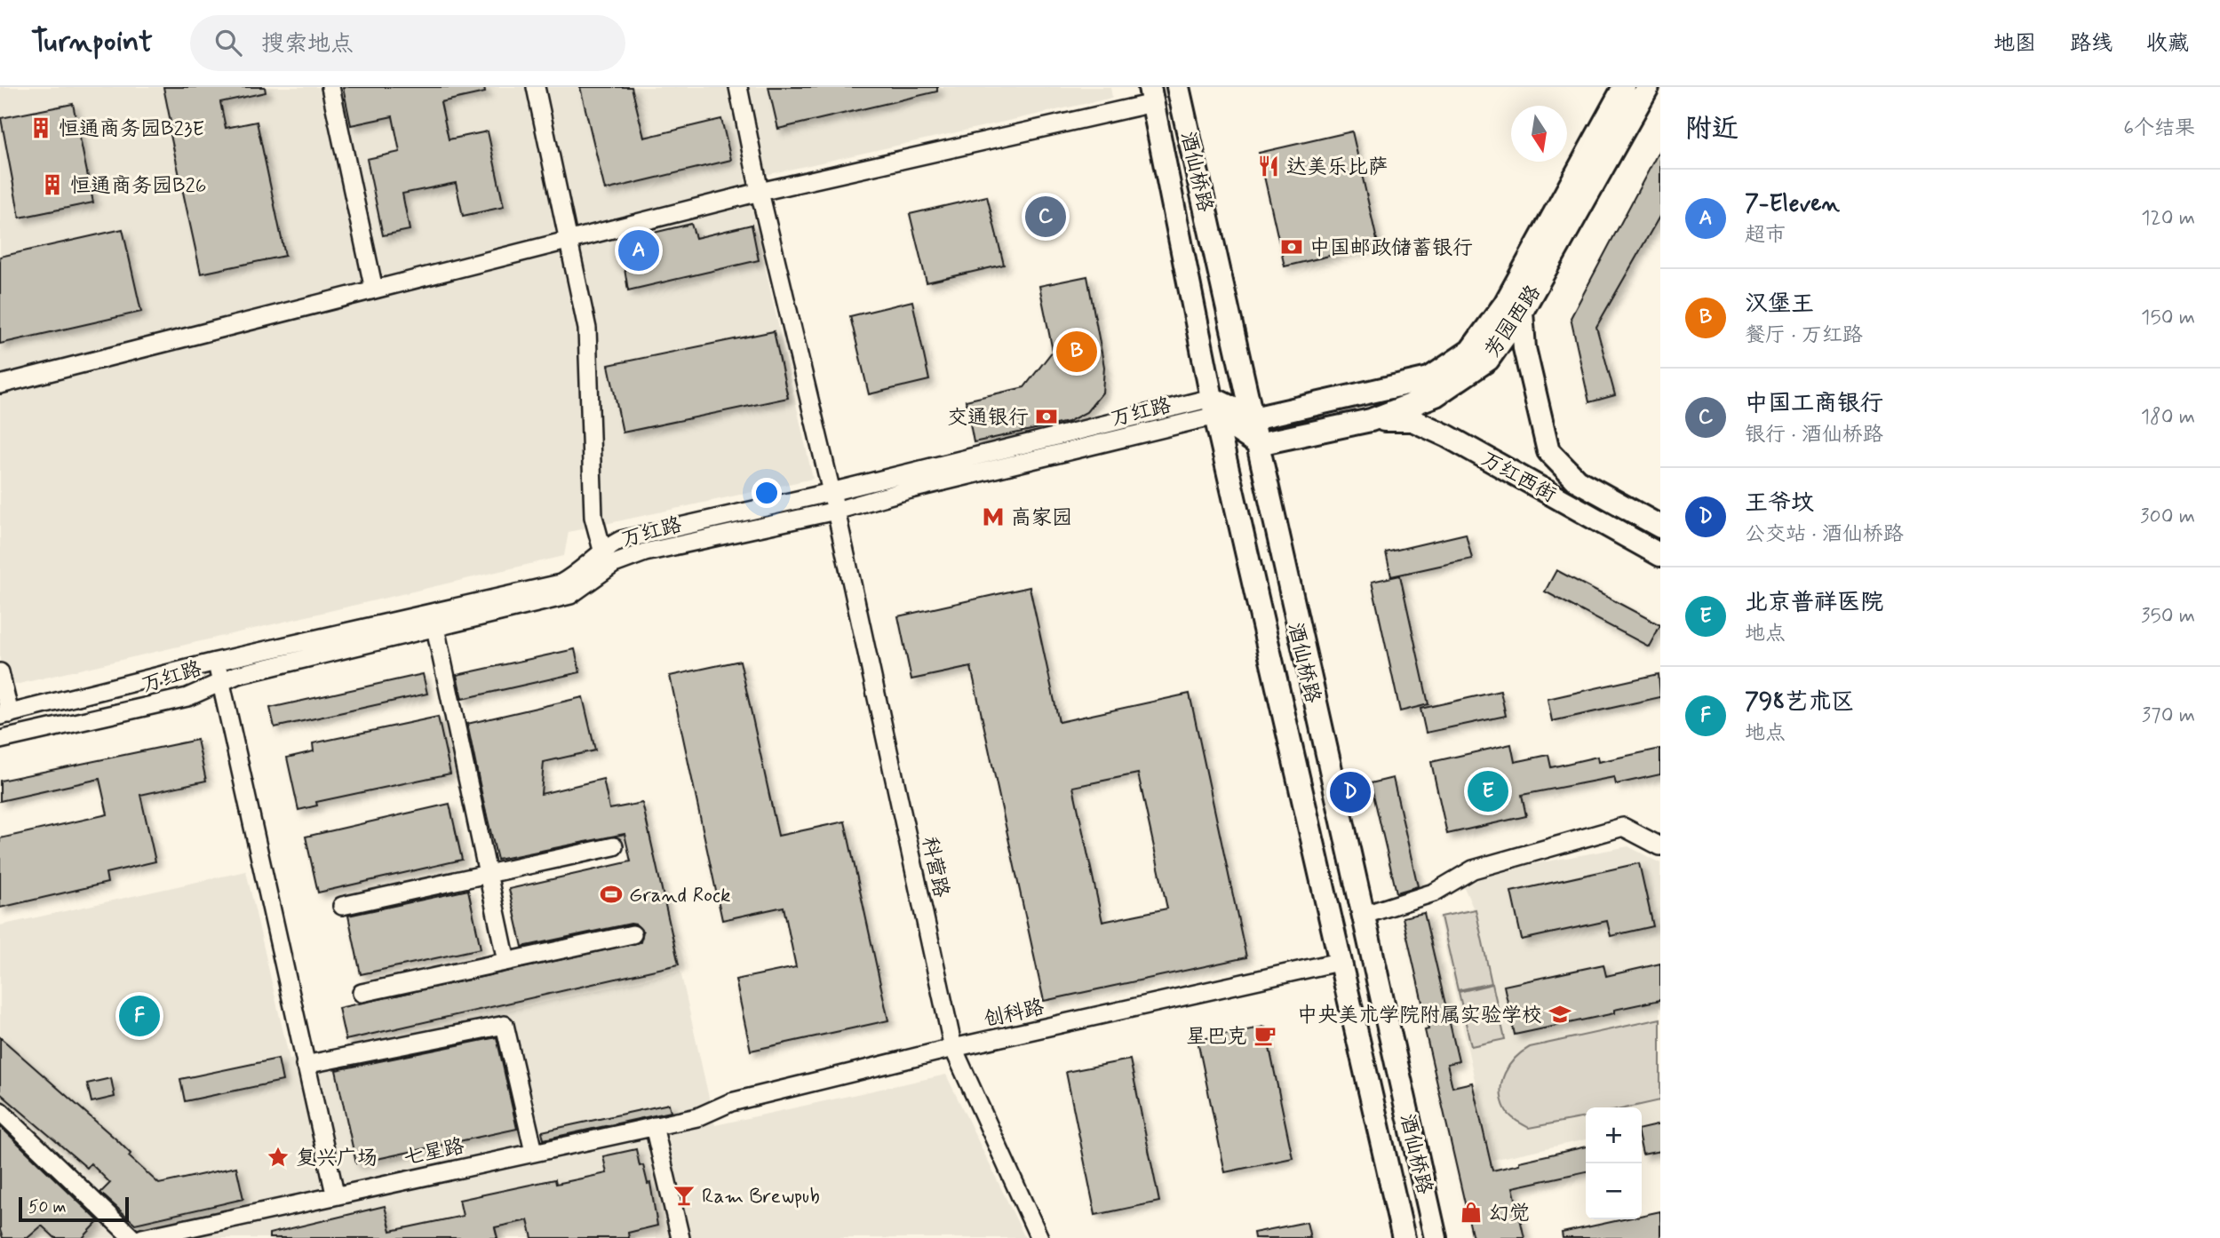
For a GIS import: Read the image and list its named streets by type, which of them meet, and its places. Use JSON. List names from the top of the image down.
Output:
{
  "streets": {
    "main road": ["酒仙桥路", "芳园西路", "万红西街"],
    "street": [
      "万红路",
      "科营路",
      "创科路",
      "七星路"
    ]
  },
  "crossings": [
    ["酒仙桥路", "芳园西路"],
    ["酒仙桥路", "万红路"],
    ["酒仙桥路", "创科路"],
    ["芳园西路", "万红西街"],
    ["万红路", "科营路"],
    ["科营路", "创科路"],
    ["创科路", "七星路"]
  ],
  "places": {
    "building": ["恒通商务园B23E", "恒通商务园B26"],
    "restaurant": ["达美乐比萨"],
    "bank": ["中国邮政储蓄银行", "交通银行"],
    "metro station": ["高家园"],
    "sports": ["Grand Rock"],
    "school or university": ["中央美术学院附属实验学校"],
    "cafe": ["星巴克"],
    "place": ["复兴广场"],
    "bar": ["Ram Brewpub"],
    "shop": ["幻觉"]
  },
  "scale_bar": "50 m",
  "north": "bottom",
  "page": {
    "header": "Turnpoint",
    "search": "搜索地点",
    "nav": ["地图", "路线", "收藏"],
    "heading": ["附近", "6个结果"],
    "list": [
      {
        "mark": "A",
        "name": "7-Eleven",
        "note": "超市",
        "value": "120 m"
      },
      {
        "mark": "B",
        "name": "汉堡王",
        "note": "餐厅 · 万红路",
        "value": "150 m"
      },
      {
        "mark": "C",
        "name": "中国工商银行",
        "note": "银行 · 酒仙桥路",
        "value": "180 m"
      },
      {
        "mark": "D",
        "name": "王爷坟",
        "note": "公交站 · 酒仙桥路",
        "value": "300 m"
      },
      {
        "mark": "E",
        "name": "北京普祥医院",
        "note": "地点",
        "value": "350 m"
      },
      {
        "mark": "F",
        "name": "798艺术区",
        "note": "地点",
        "value": "370 m"
      }
    ],
    "pins": [
      "C",
      "A",
      "B",
      "E",
      "D",
      "F"
    ],
    "map_buttons": ["+", "−"],
    "scale": "50 m"
  }
}
